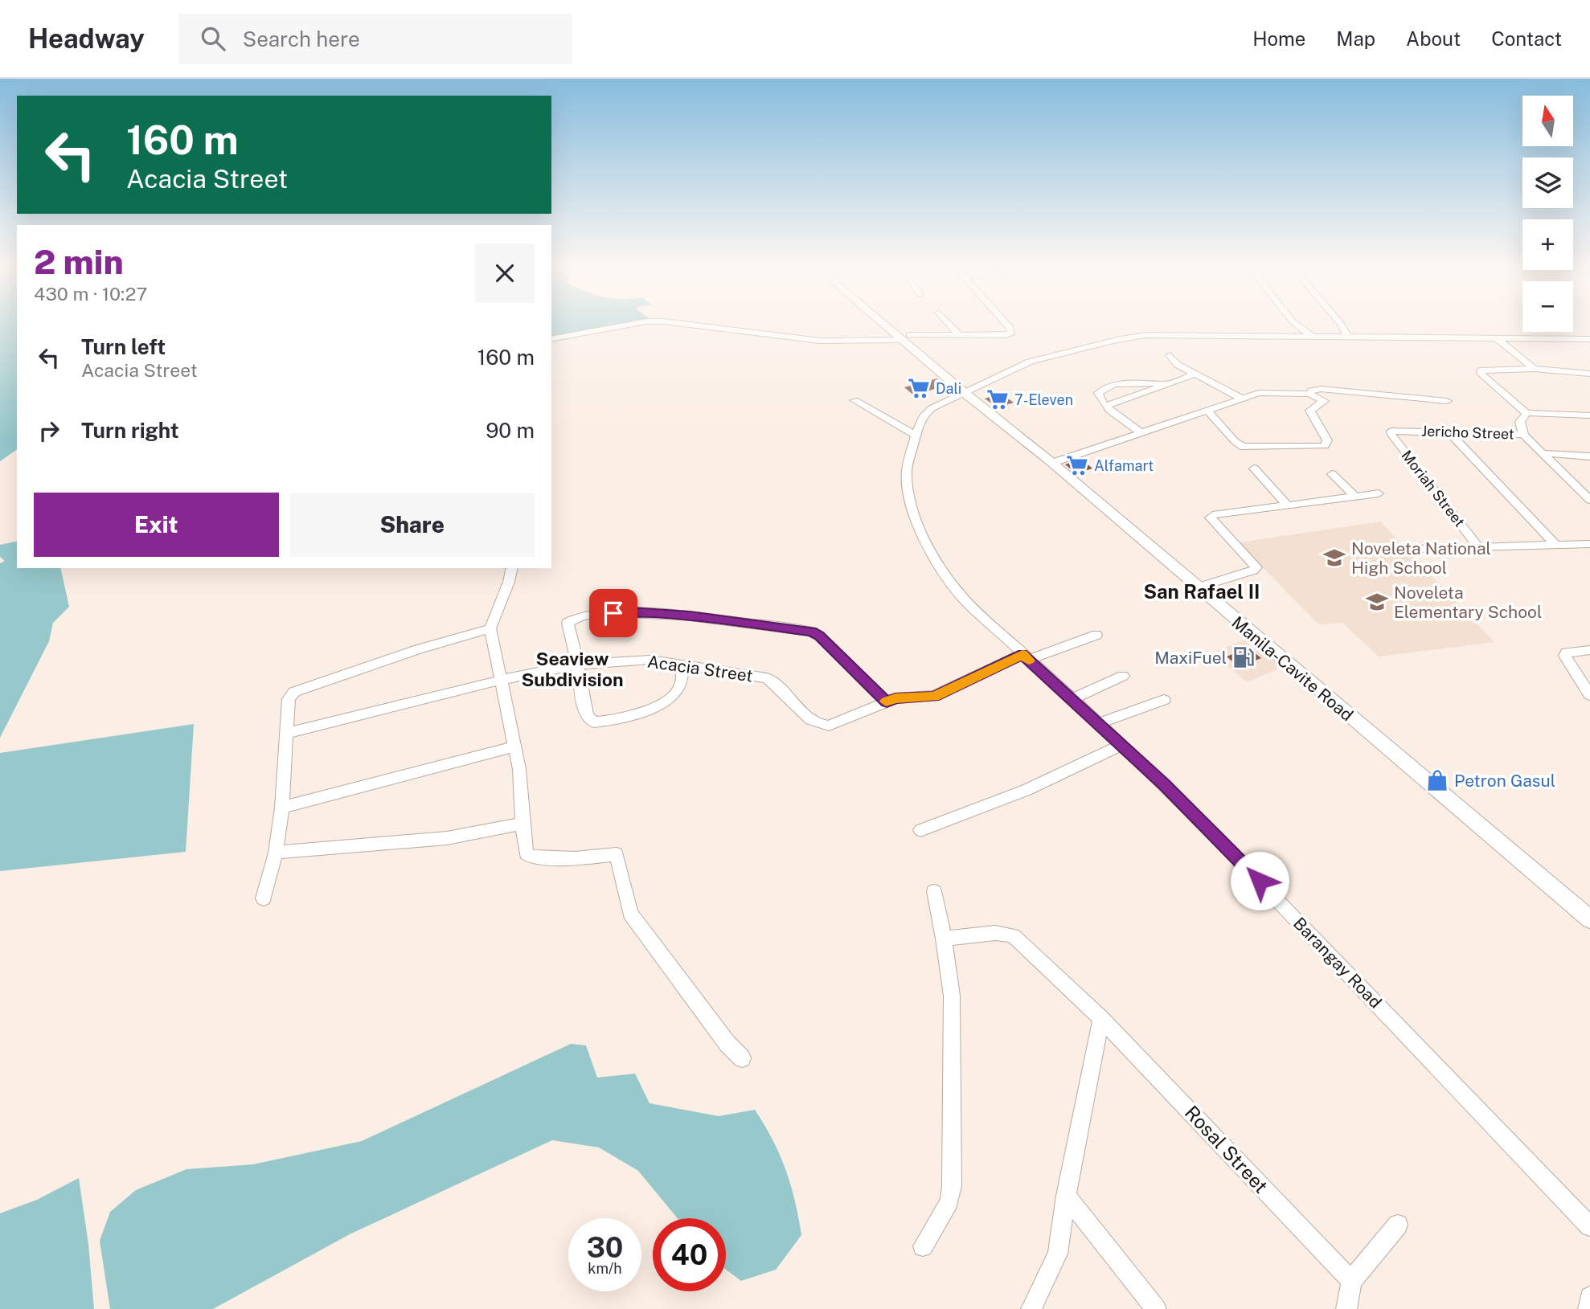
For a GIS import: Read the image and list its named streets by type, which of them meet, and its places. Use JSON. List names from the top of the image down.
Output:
{
  "streets": {
    "main road": ["Manila-Cavite Road"],
    "street": [
      "Jericho Street",
      "Moriah Street",
      "Acacia Street",
      "Barangay Road",
      "Rosal Street"
    ]
  },
  "crossings": [
    ["Jericho Street", "Moriah Street"],
    ["Acacia Street", "Barangay Road"],
    ["Manila-Cavite Road", "Barangay Road"]
  ],
  "districts": ["San Rafael II", "Seaview Subdivision"],
  "places": {
    "supermarket": ["Dali", "7-Eleven", "Alfamart"],
    "school or university": ["Noveleta National High School", "Noveleta Elementary School"],
    "fuel station": ["MaxiFuel"],
    "shop": ["Petron Gasul"]
  },
  "north": "top",
  "page": {
    "header": "Headway",
    "search": "Search here",
    "nav": [
      "Home",
      "Map",
      "About",
      "Contact"
    ],
    "map_buttons": ["+", "−"],
    "turn": ["160 m", "Acacia Street"],
    "heading": ["2 min", "430 m · 10:27"],
    "list": [
      {
        "name": "Turn left",
        "note": "Acacia Street",
        "value": "160 m"
      },
      {
        "name": "Turn right",
        "value": "90 m"
      }
    ],
    "buttons": ["Exit", "Share"],
    "speed": "30 km/h",
    "limit": "40"
  }
}
